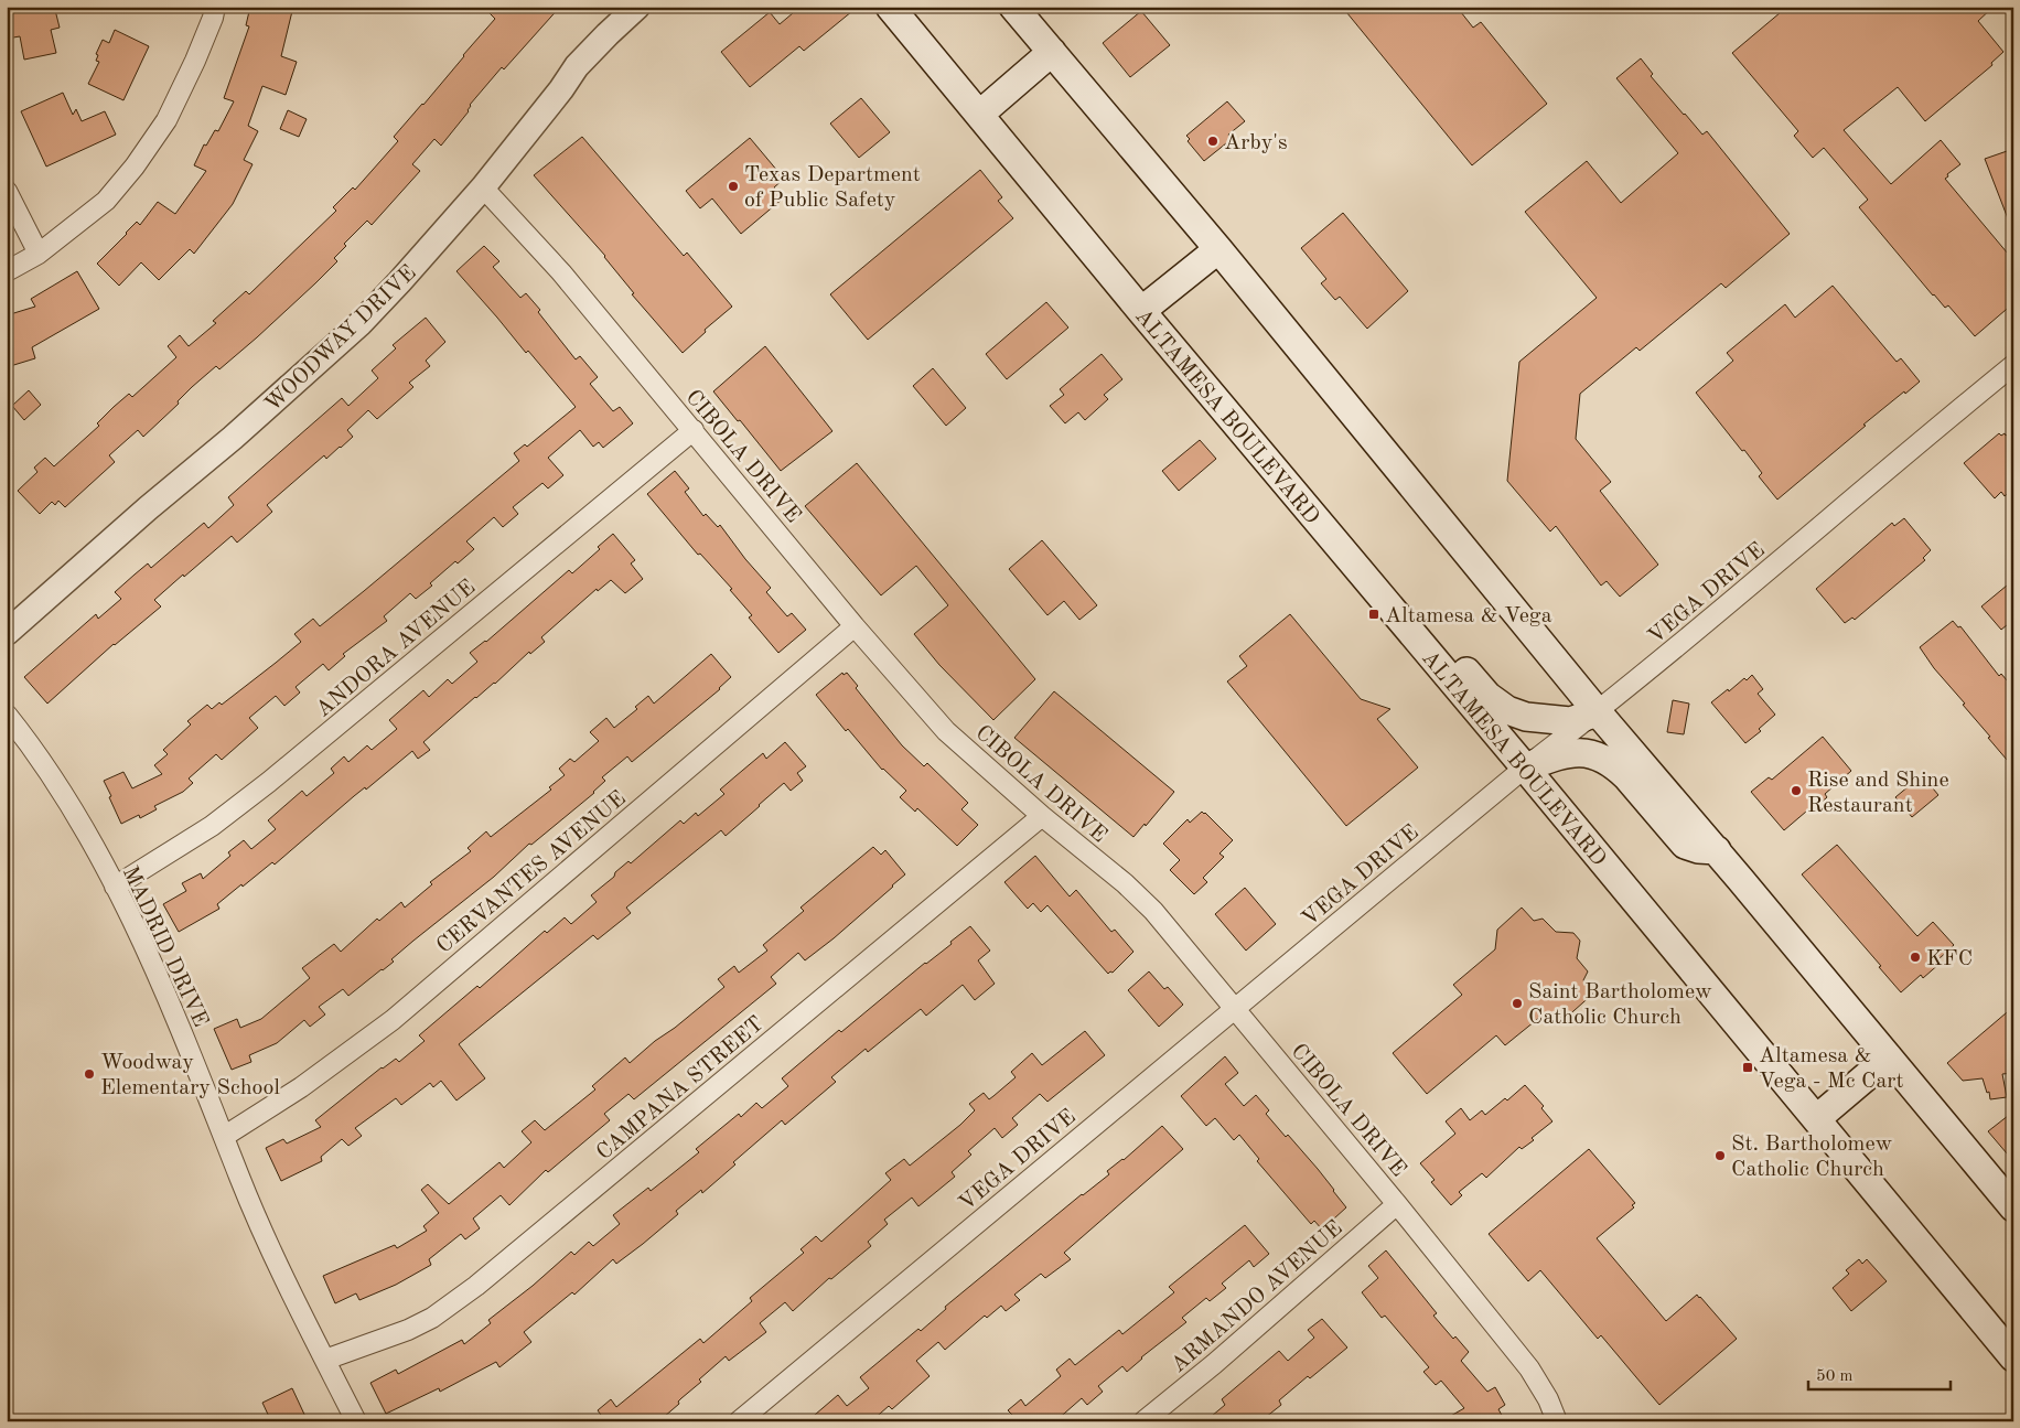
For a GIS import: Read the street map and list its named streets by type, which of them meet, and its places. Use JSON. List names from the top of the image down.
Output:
{
  "streets": {
    "main road": ["ALTAMESA BOULEVARD"],
    "street": [
      "WOODWAY DRIVE",
      "CIBOLA DRIVE",
      "VEGA DRIVE",
      "ANDORA AVENUE",
      "CERVANTES AVENUE",
      "MADRID DRIVE",
      "CAMPANA STREET",
      "ARMANDO AVENUE"
    ]
  },
  "crossings": [
    ["WOODWAY DRIVE", "CIBOLA DRIVE"],
    ["ALTAMESA BOULEVARD", "VEGA DRIVE"],
    ["CIBOLA DRIVE", "VEGA DRIVE"],
    ["CIBOLA DRIVE", "ANDORA AVENUE"],
    ["CIBOLA DRIVE", "CERVANTES AVENUE"],
    ["CIBOLA DRIVE", "CAMPANA STREET"],
    ["CIBOLA DRIVE", "ARMANDO AVENUE"],
    ["ANDORA AVENUE", "MADRID DRIVE"],
    ["CERVANTES AVENUE", "MADRID DRIVE"],
    ["MADRID DRIVE", "CAMPANA STREET"]
  ],
  "places": {
    "other": [
      "Arby's",
      "Texas Department of Public Safety",
      "Rise and Shine Restaurant",
      "KFC",
      "Saint Bartholomew Catholic Church",
      "Woodway Elementary School",
      "St. Bartholomew Catholic Church"
    ],
    "transit": ["Altamesa & Vega", "Altamesa & Vega - Mc Cart"]
  },
  "scale_bar": "50 m"
}
